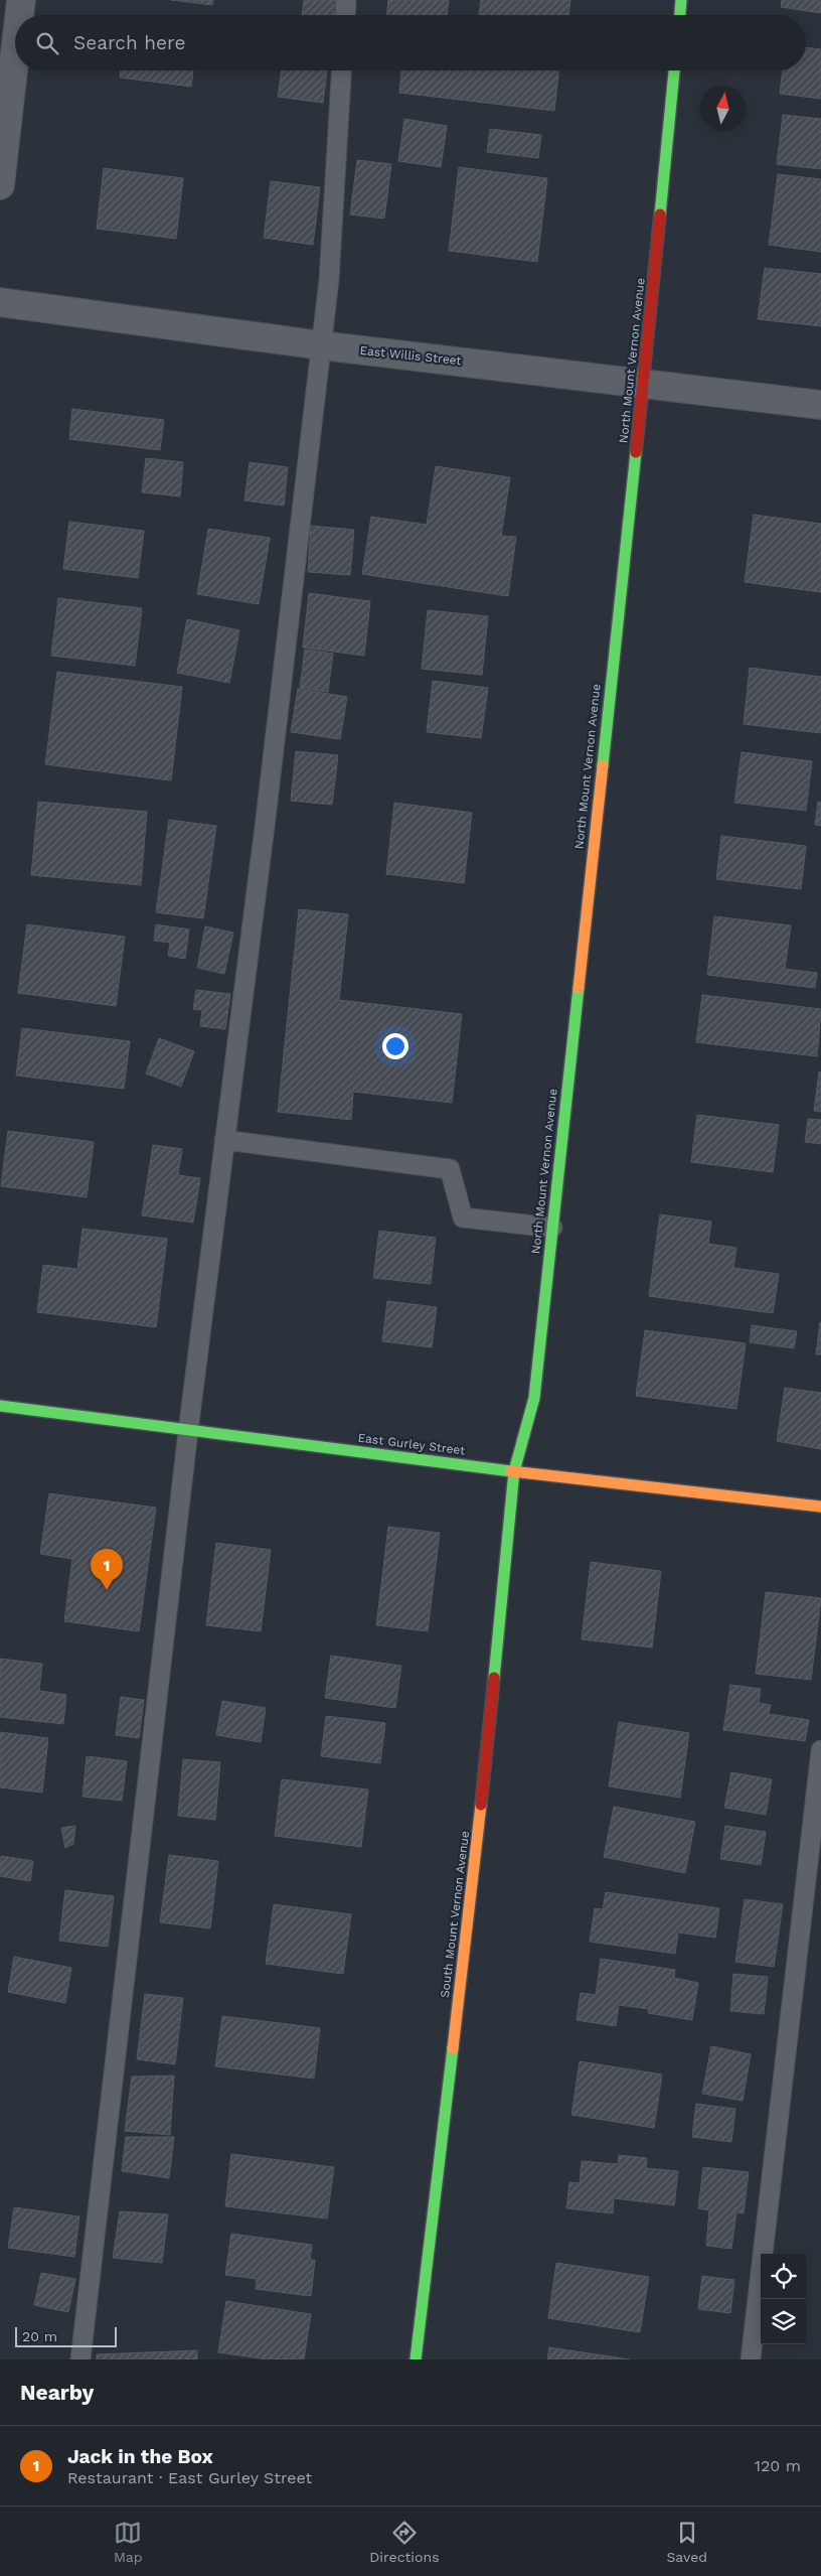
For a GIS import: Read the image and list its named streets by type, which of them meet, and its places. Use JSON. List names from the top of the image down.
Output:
{
  "streets": {
    "street": [
      "East Willis Street",
      "North Mount Vernon Avenue",
      "East Gurley Street",
      "South Mount Vernon Avenue"
    ]
  },
  "crossings": [
    ["East Willis Street", "North Mount Vernon Avenue"],
    ["North Mount Vernon Avenue", "East Gurley Street"],
    ["North Mount Vernon Avenue", "South Mount Vernon Avenue"],
    ["East Gurley Street", "South Mount Vernon Avenue"]
  ],
  "scale_bar": "20 m",
  "north": "top",
  "page": {
    "search": "Search here",
    "pins": "1",
    "scale": "20 m",
    "heading": "Nearby",
    "list": [
      {
        "mark": "1",
        "name": "Jack in the Box",
        "note": "Restaurant · East Gurley Street",
        "value": "120 m"
      }
    ],
    "nav": ["Map", "Directions", "Saved"]
  }
}
